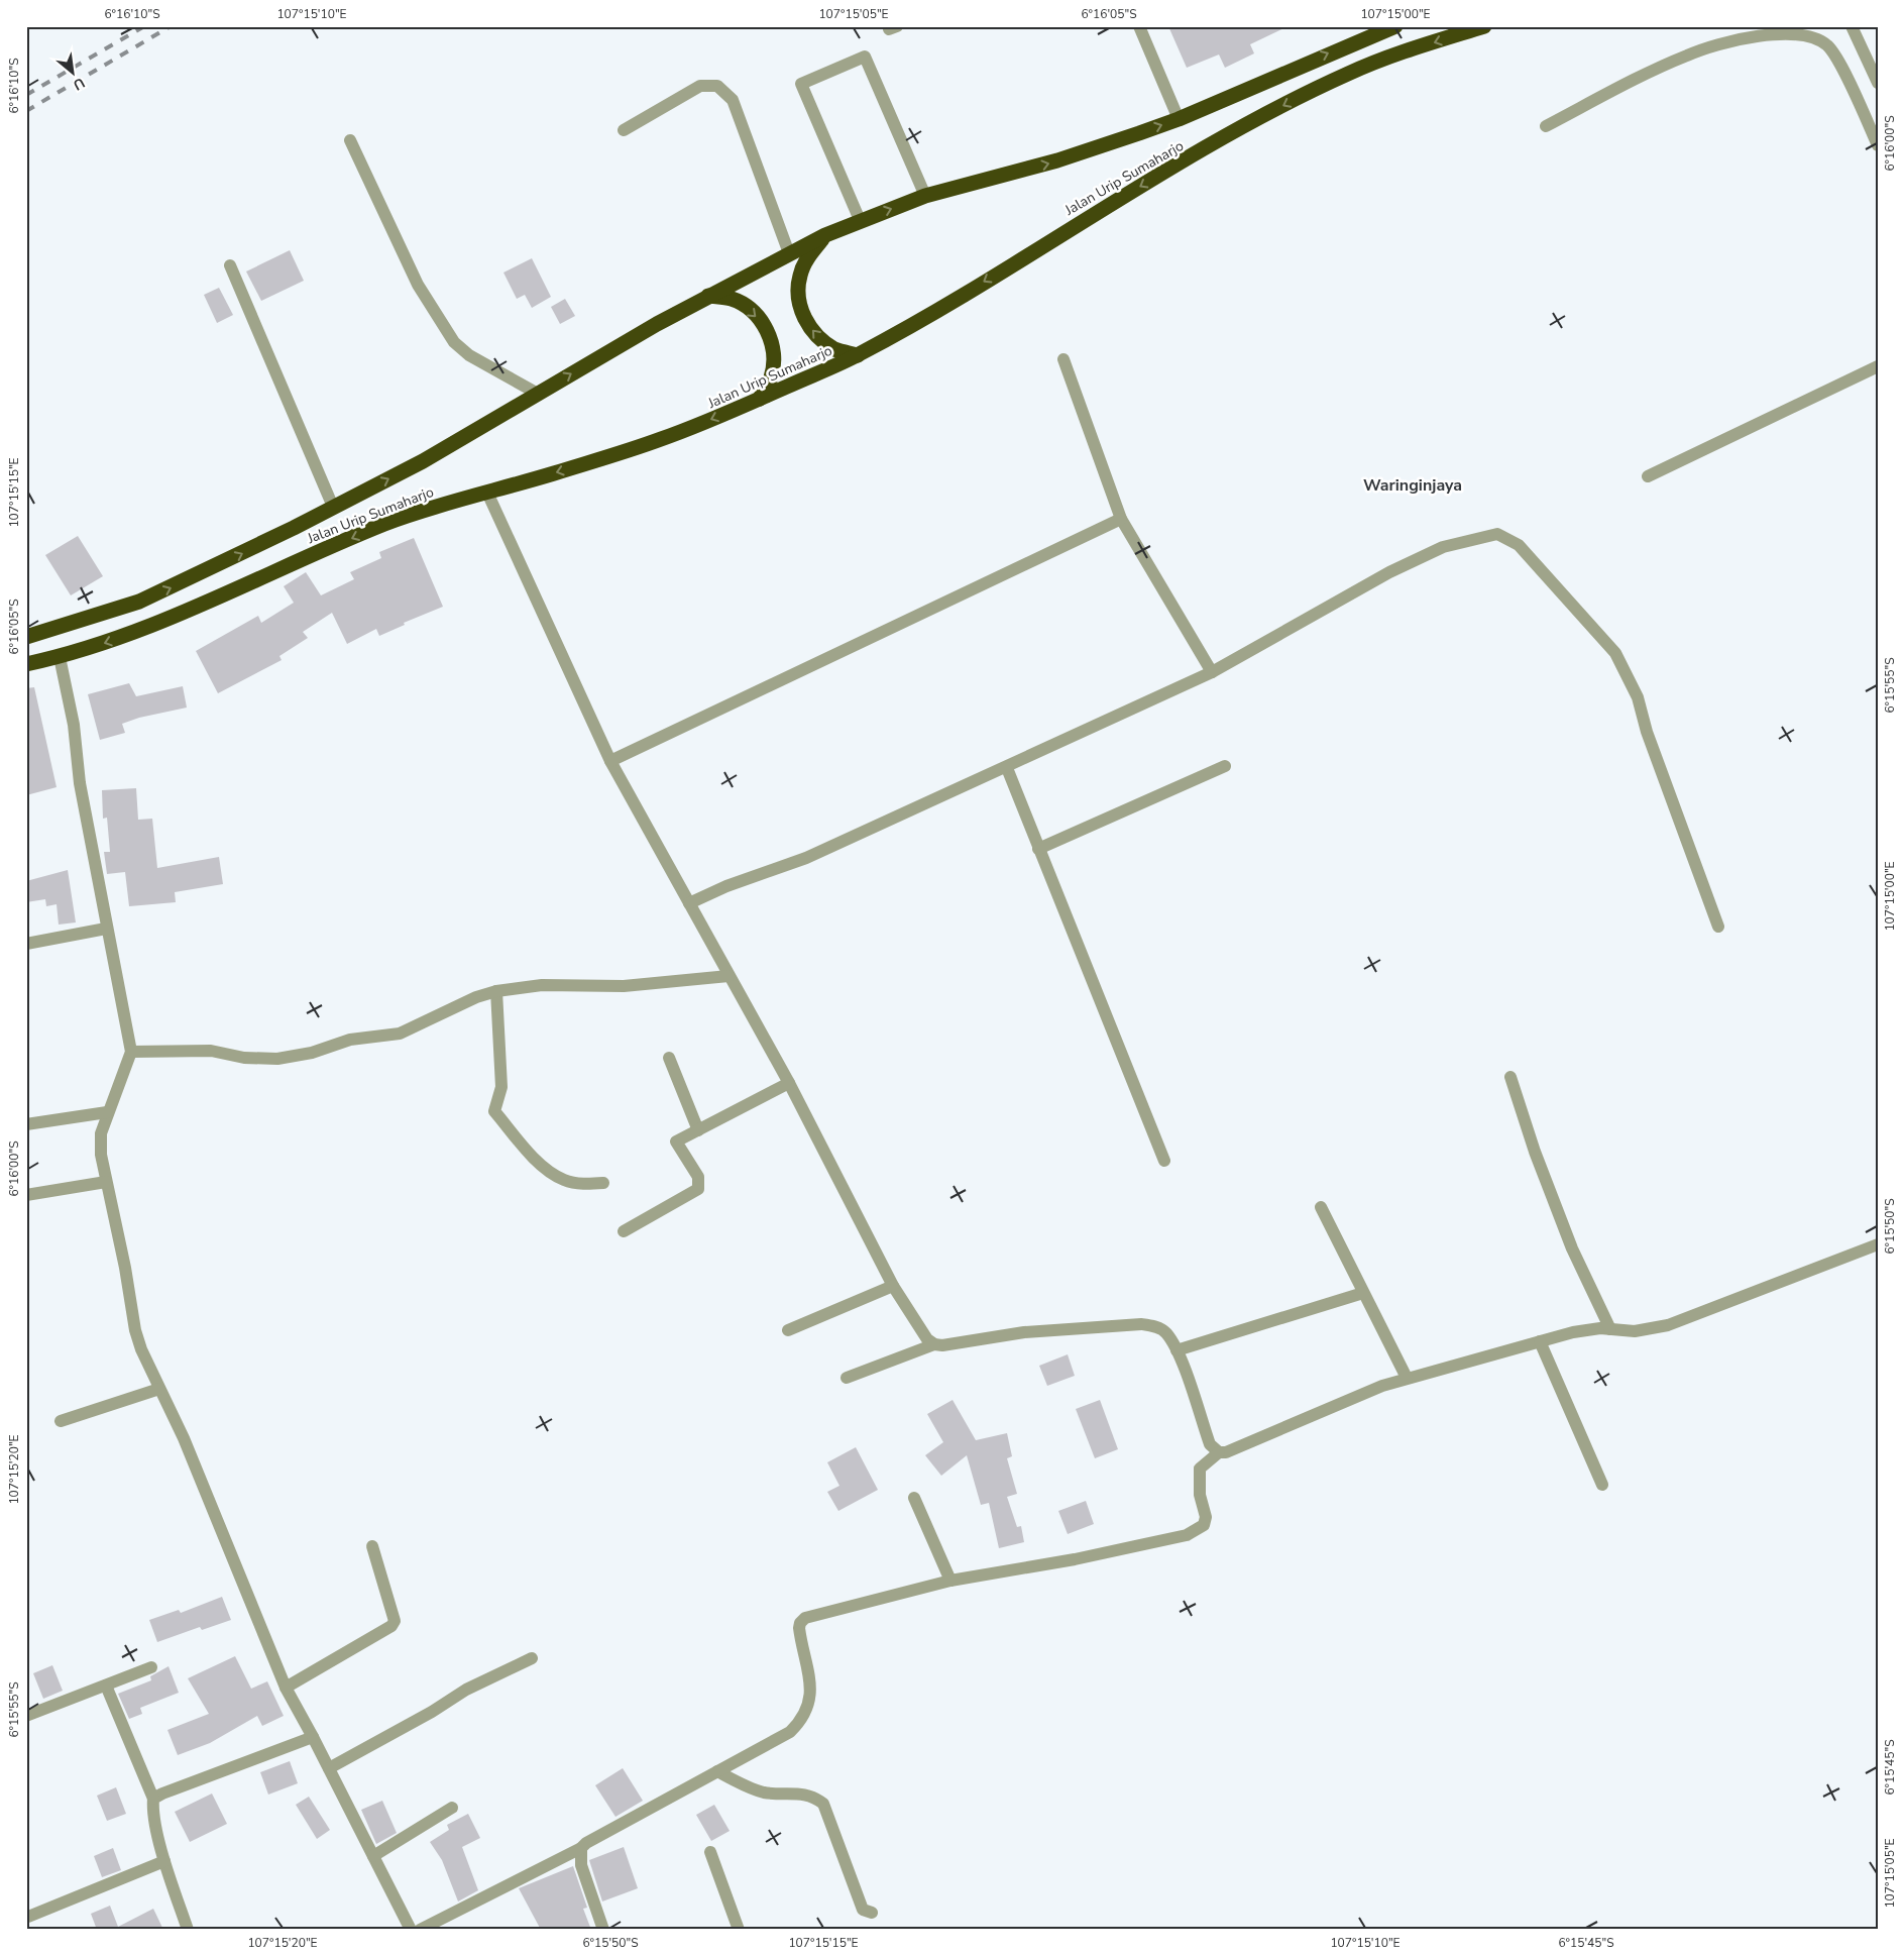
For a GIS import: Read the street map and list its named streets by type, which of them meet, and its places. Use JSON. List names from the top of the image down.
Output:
{
  "streets": {
    "highway": ["Jalan Urip Sumaharjo"]
  },
  "districts": ["Waringinjaya"],
  "north": "bottom right",
  "coordinates": [
    "6°16'10\"S",
    "107°15'10\"E",
    "107°15'05\"E",
    "6°16'05\"S",
    "107°15'00\"E",
    "6°16'00\"S",
    "107°15'15\"E",
    "6°15'55\"S",
    "6°15'50\"S",
    "107°15'20\"E",
    "6°15'45\"S"
  ]
}
